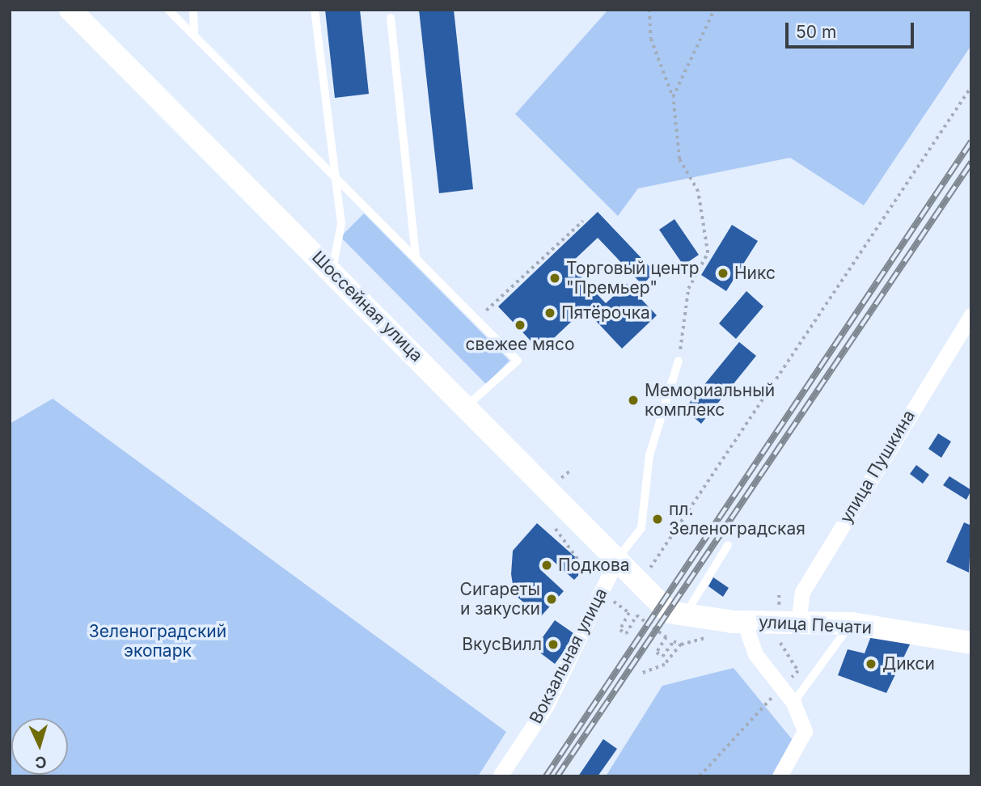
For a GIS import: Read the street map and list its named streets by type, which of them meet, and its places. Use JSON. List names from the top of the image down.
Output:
{
  "streets": {
    "street": [
      "Шоссейная улица",
      "улица Пушкина",
      "улица Печати",
      "Вокзальная улица"
    ]
  },
  "crossings": [
    ["Шоссейная улица", "улица Печати"],
    ["Шоссейная улица", "Вокзальная улица"],
    ["улица Пушкина", "улица Печати"]
  ],
  "parks": ["Зеленоградский экопарк"],
  "places": [
    "Никс",
    "Торговый центр \"Премьер\"",
    "Пятёрочка",
    "свежее мясо",
    "Мемориальный комплекс",
    "пл. Зеленоградская",
    "Подкова",
    "Сигареты и закуски",
    "ВкусВилл",
    "Дикси"
  ],
  "scale_bar": "50 m",
  "north": "bottom"
}
